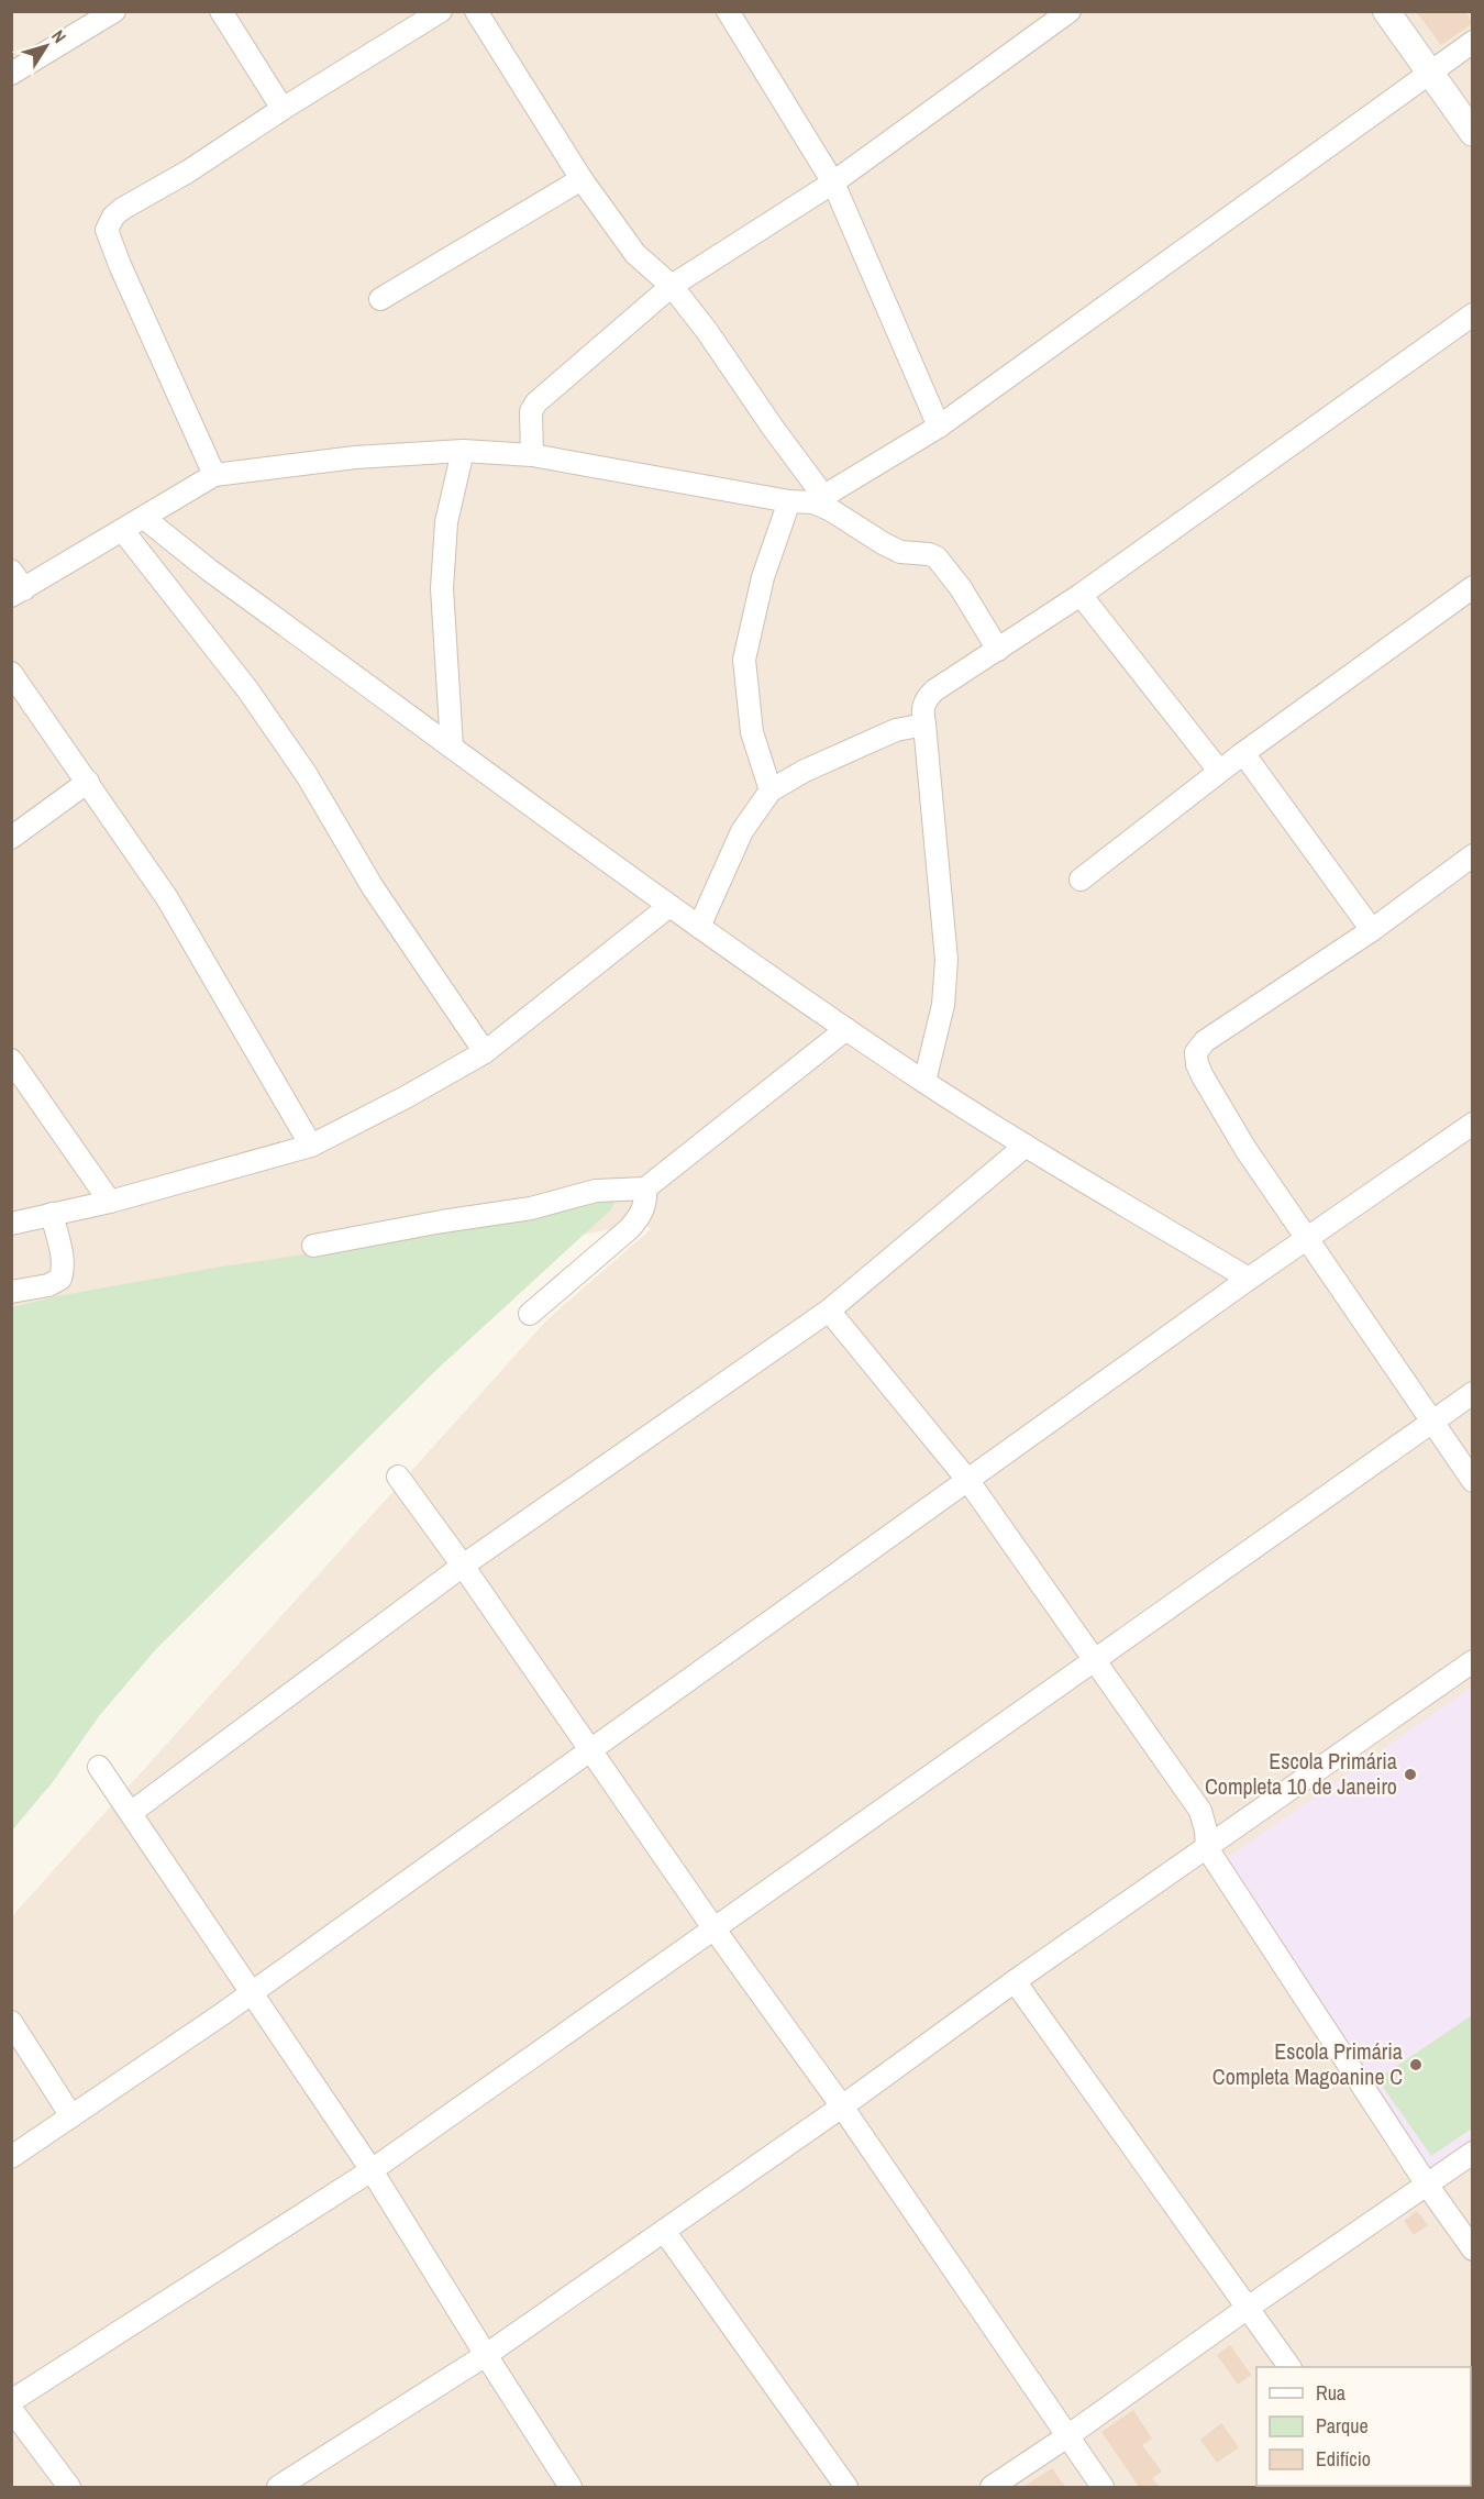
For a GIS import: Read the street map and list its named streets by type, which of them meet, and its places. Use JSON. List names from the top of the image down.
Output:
{
  "places": ["Escola Primária Completa 10 de Janeiro", "Escola Primária Completa Magoanine C"],
  "legend": ["Rua", "Parque", "Edifício"],
  "north": "top right"
}
